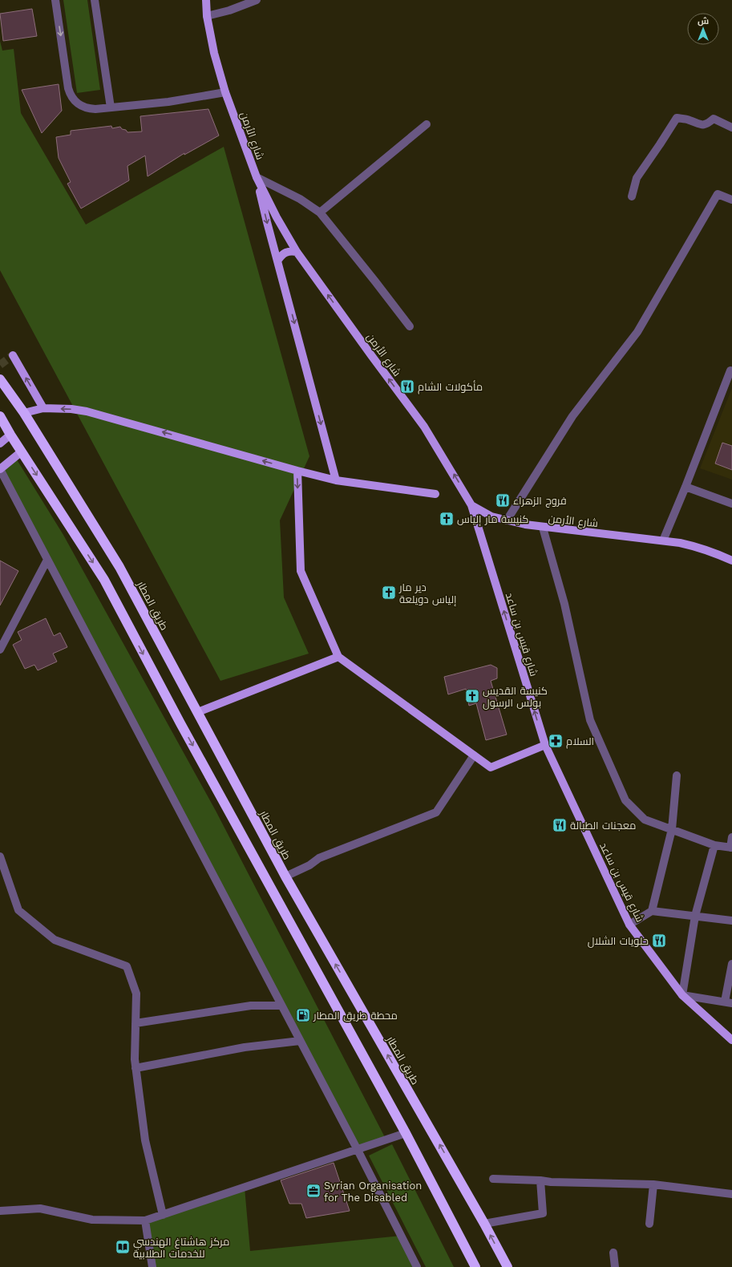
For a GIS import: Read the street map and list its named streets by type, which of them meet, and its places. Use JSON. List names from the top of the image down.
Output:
{
  "streets": {
    "highway": ["طريق المطار"],
    "main road": ["شارع الأرمن", "شارع قيس بن ساعد"]
  },
  "crossings": [
    ["شارع الأرمن", "شارع قيس بن ساعد"]
  ],
  "one_way": ["شارع قيس بن ساعد"],
  "places": {
    "restaurant": [
      "مأكولات الشام",
      "فروج الزهراء",
      "معجنات الطبالة",
      "حلويات الشلال"
    ],
    "church": ["كنيسة مار إلياس", "دير مار إلياس دويلعة", "كنيسة القديس بولس الرسول"],
    "pharmacy": ["السلام"],
    "fuel station": ["محطة طريق المطار"],
    "office": ["Syrian Organisation for The Disabled"],
    "library": ["مركز هاشتاغ الهندسي للخدمات الطلابية"]
  },
  "north": "top"
}
